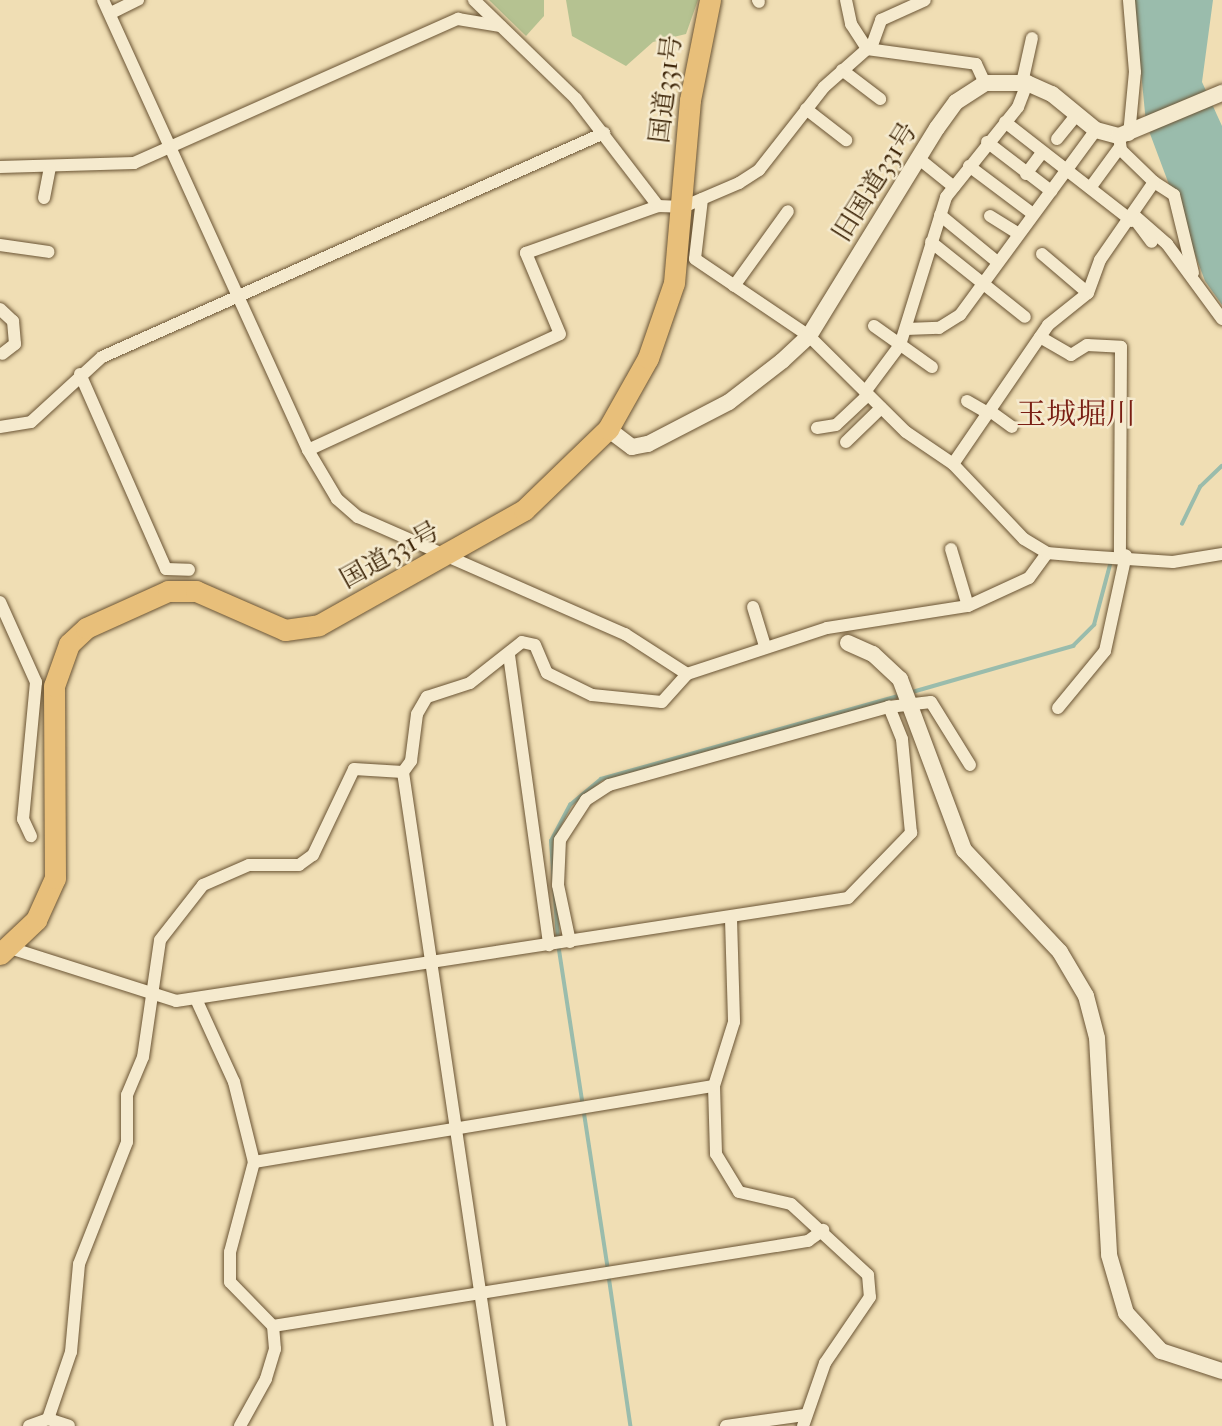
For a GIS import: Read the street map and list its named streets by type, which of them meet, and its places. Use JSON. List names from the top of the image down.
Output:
{
  "streets": {
    "highway": ["国道331号"],
    "street": ["旧国道331号"]
  },
  "crossings": [
    ["国道331号", "旧国道331号"]
  ],
  "districts": ["玉城堀川"]
}
